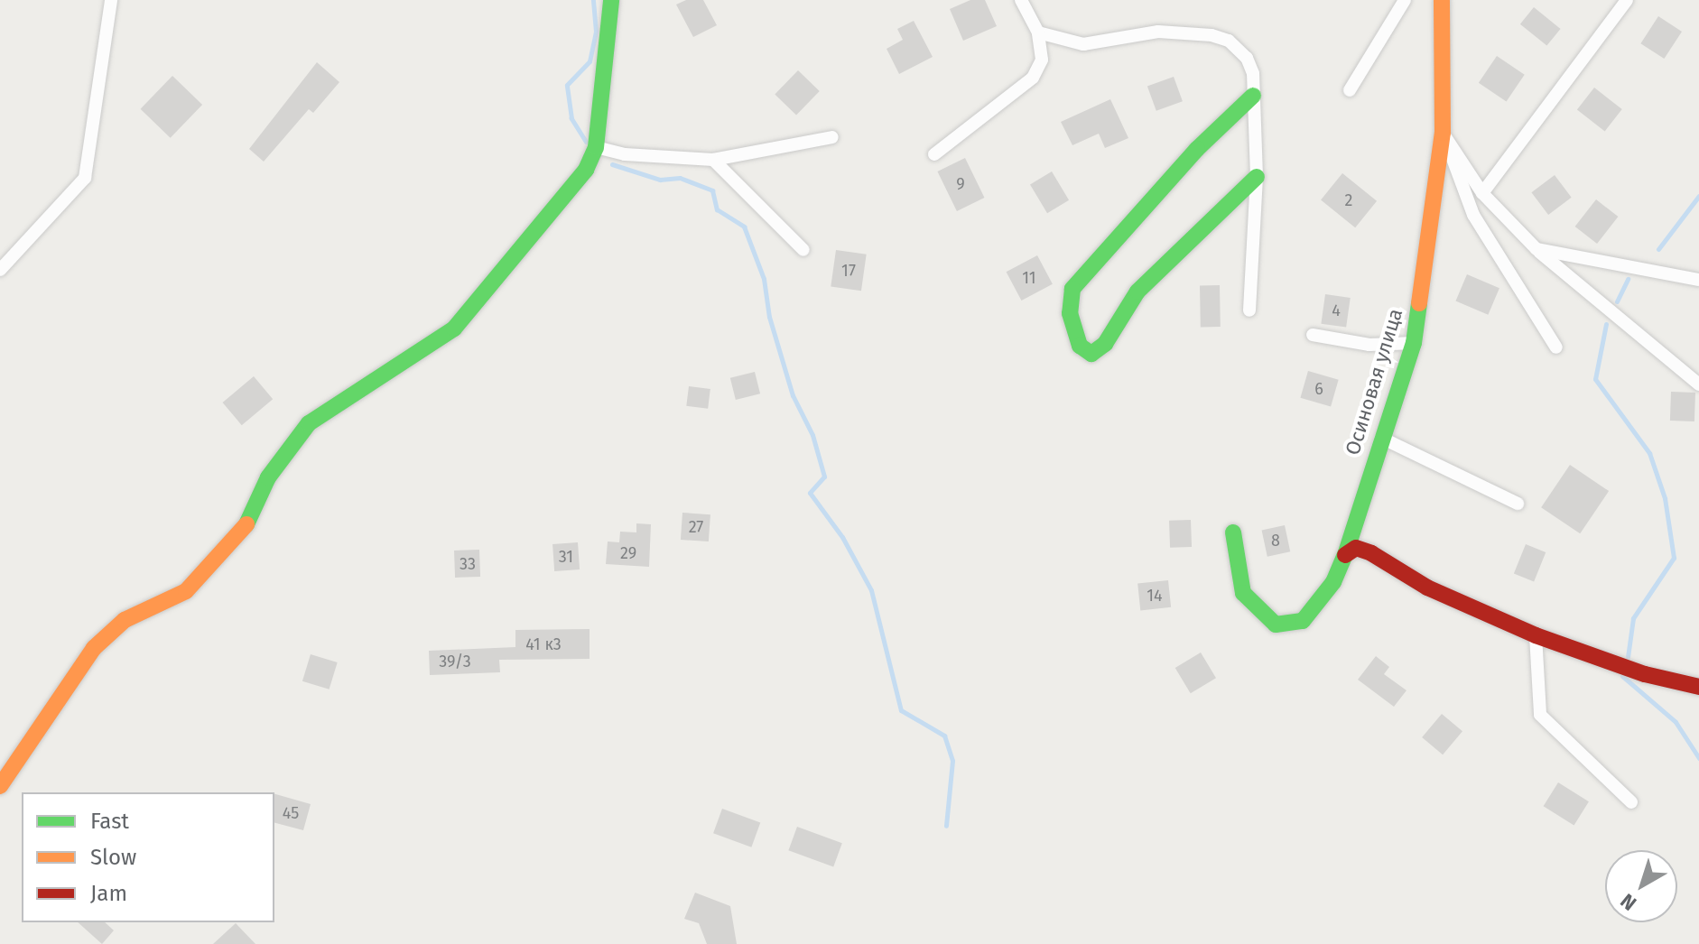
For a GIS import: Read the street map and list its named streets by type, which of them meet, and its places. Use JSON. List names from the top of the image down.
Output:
{
  "streets": {
    "street": ["Осиновая улица"]
  },
  "house_numbers": [
    "9",
    "2",
    "17",
    "11",
    "4",
    "6",
    "27",
    "8",
    "29",
    "31",
    "33",
    "14",
    "41 к3",
    "39/3",
    "45"
  ],
  "legend": ["Fast", "Slow", "Jam"],
  "north": "bottom left"
}
